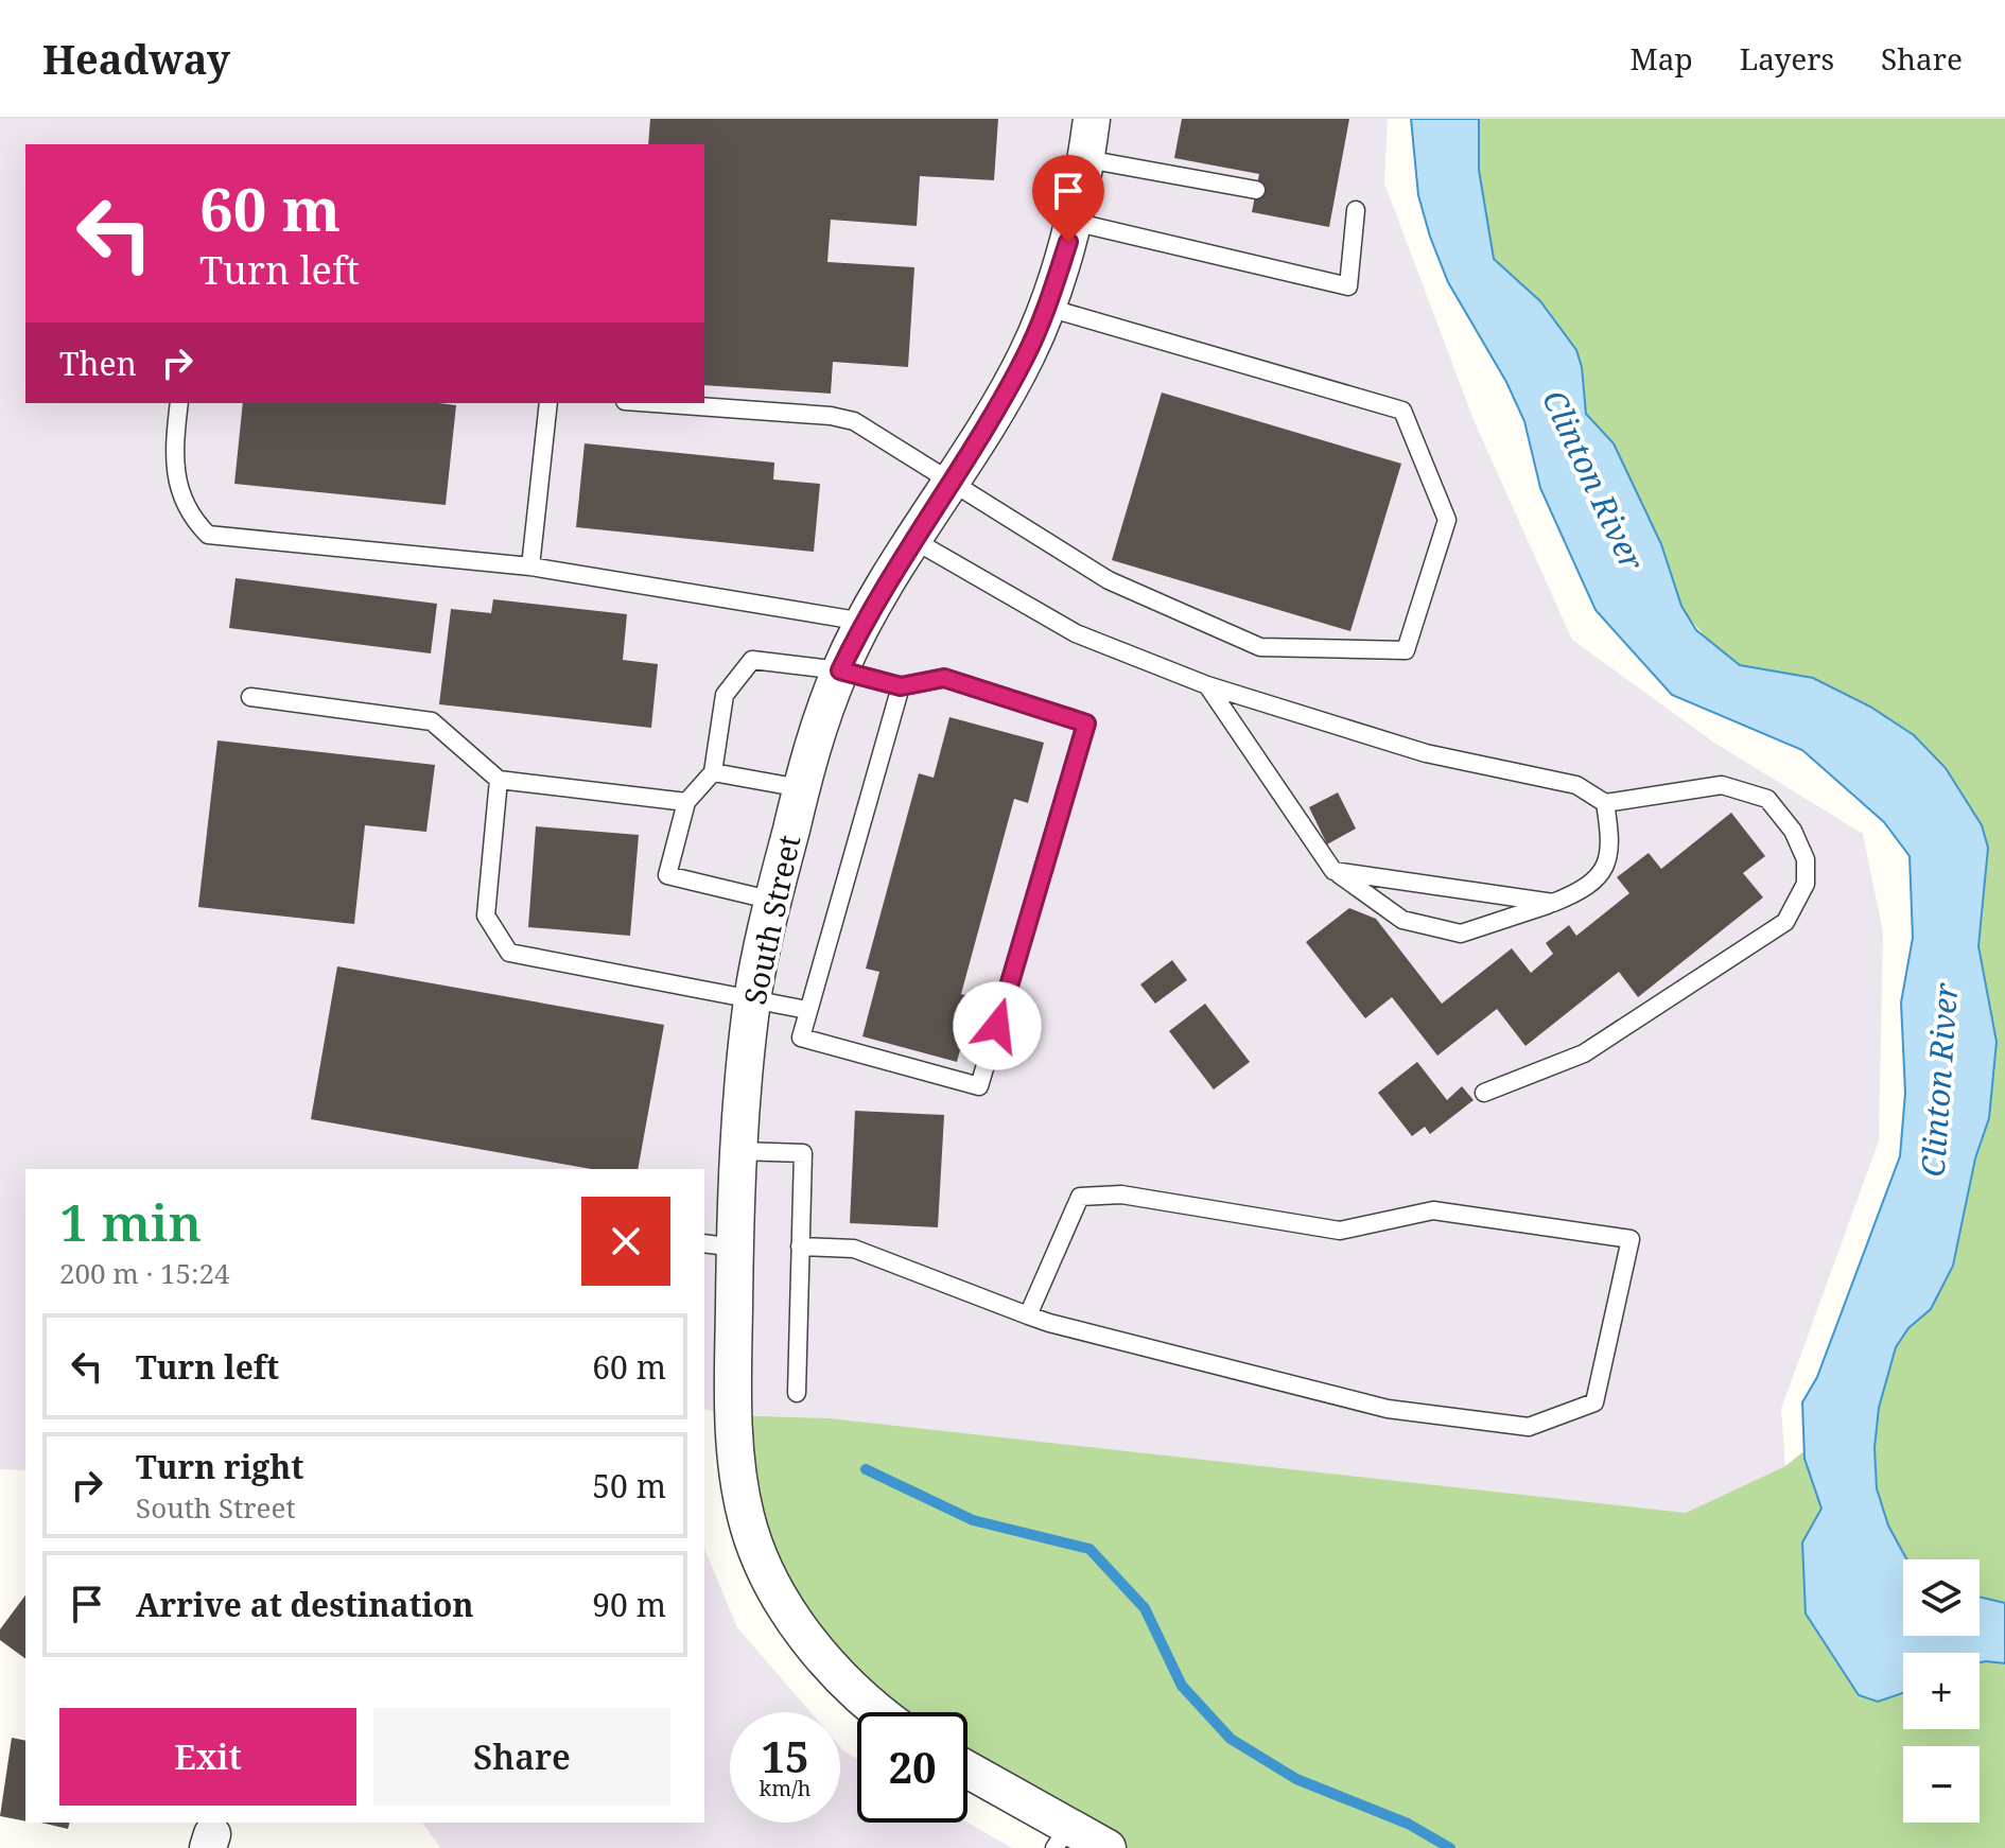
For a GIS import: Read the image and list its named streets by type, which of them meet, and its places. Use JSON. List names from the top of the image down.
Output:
{
  "streets": {
    "street": ["South Street"]
  },
  "water": ["Clinton River"],
  "page": {
    "header": "Headway",
    "nav": ["Map", "Layers", "Share"],
    "turn": ["60 m", "Turn left"],
    "then": "Then",
    "heading": ["1 min", "200 m · 15:24"],
    "list": [
      {
        "name": "Turn left",
        "value": "60 m"
      },
      {
        "name": "Turn right",
        "note": "South Street",
        "value": "50 m"
      },
      {
        "name": "Arrive at destination",
        "value": "90 m"
      }
    ],
    "map_buttons": ["+", "−"],
    "buttons": ["Exit", "Share"],
    "speed": "15 km/h",
    "limit": "20"
  }
}
